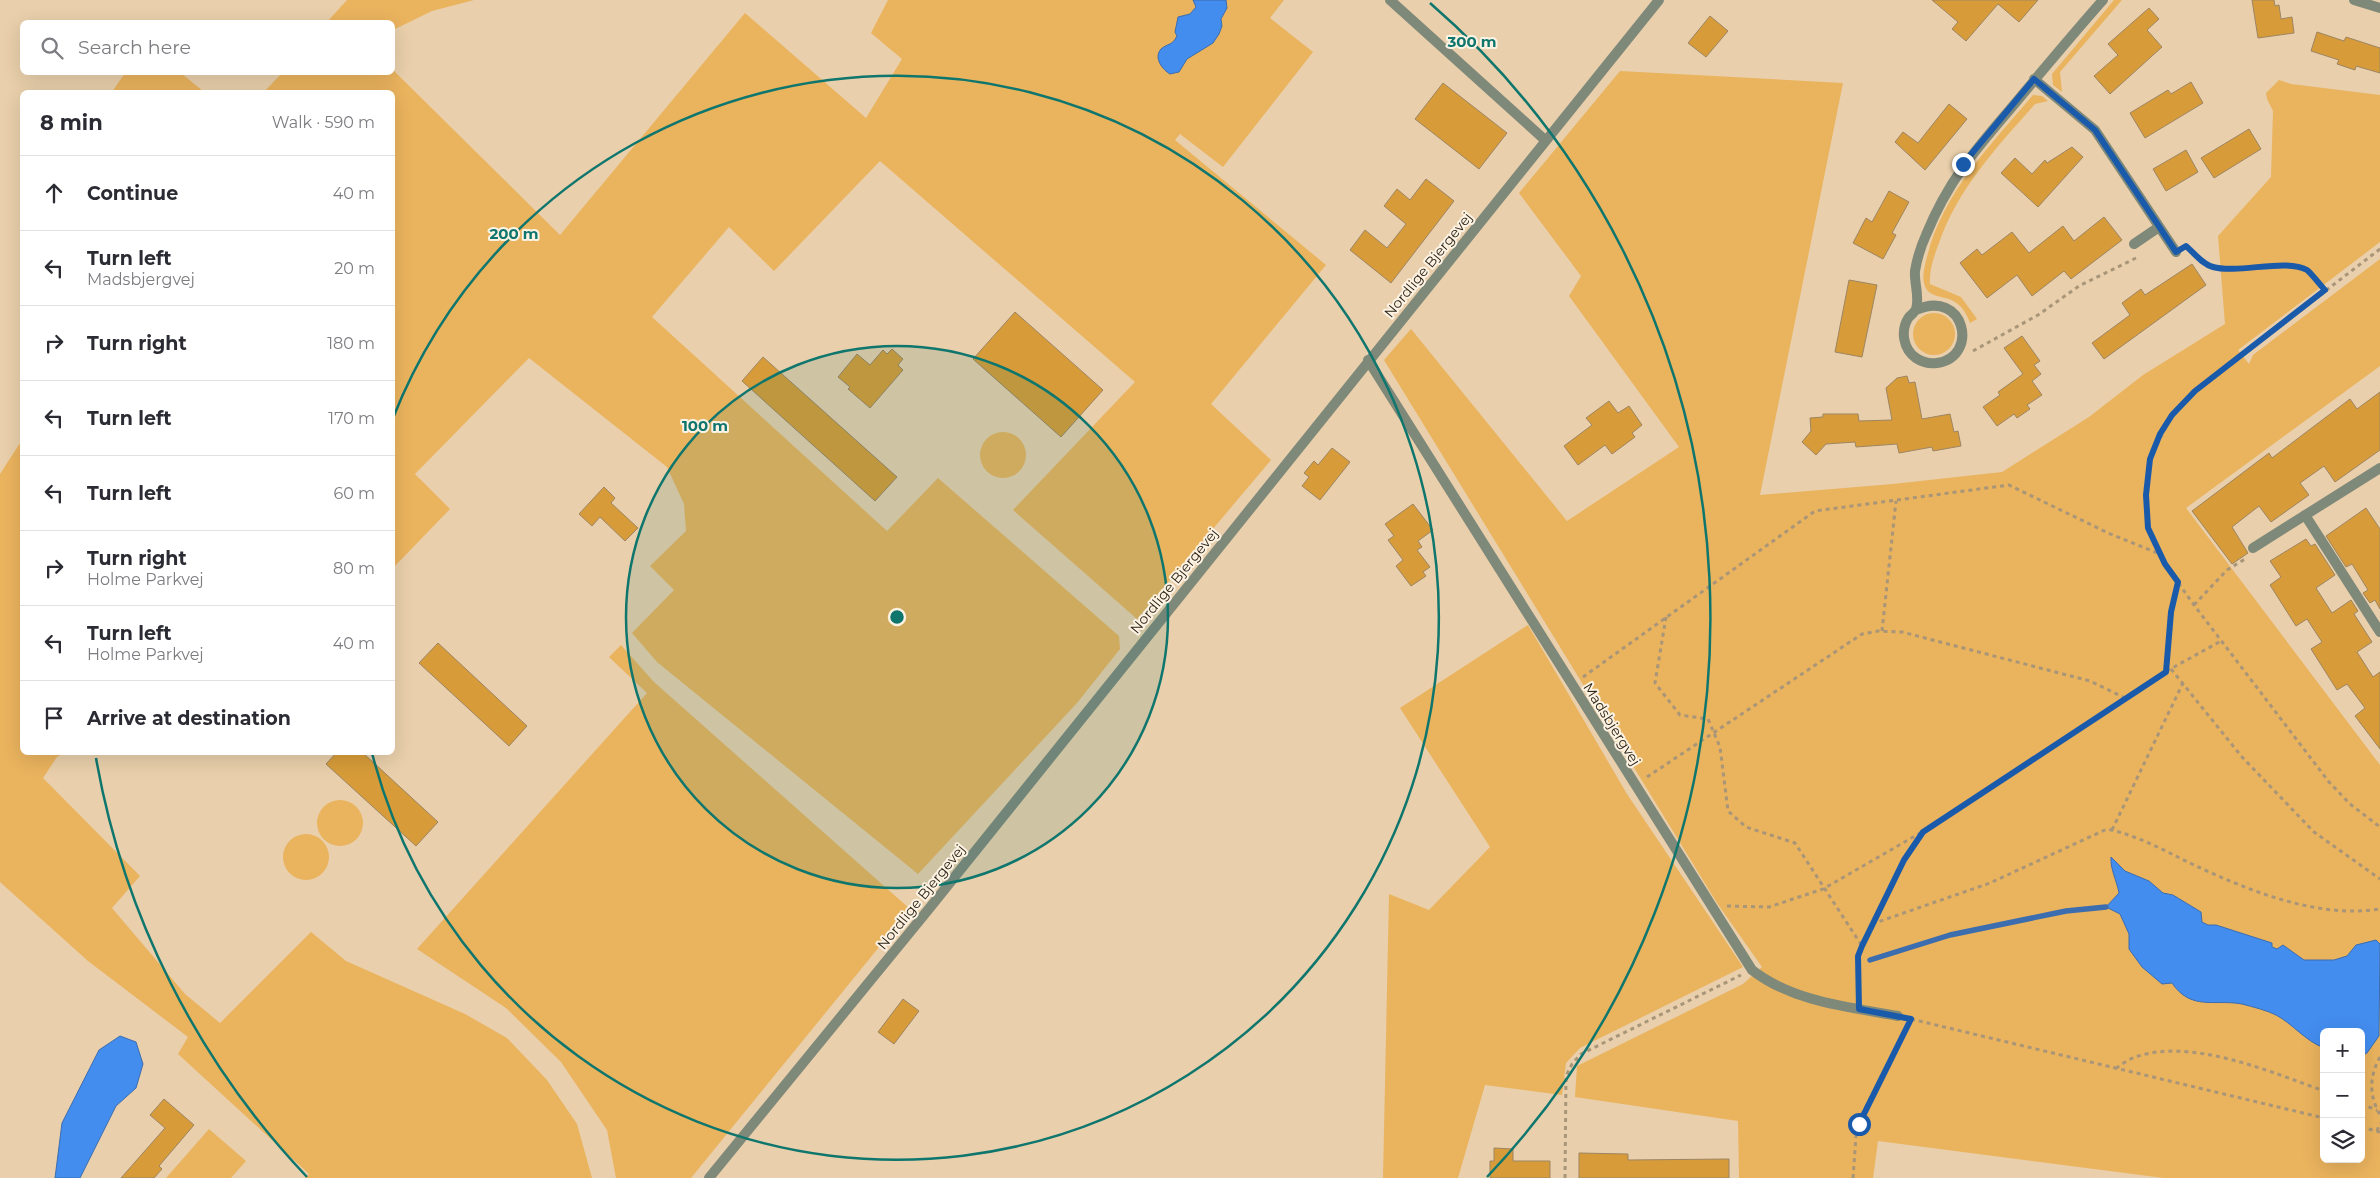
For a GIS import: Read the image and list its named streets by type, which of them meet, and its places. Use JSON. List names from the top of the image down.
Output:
{
  "streets": {
    "street": ["Nordlige Bjergevej", "Madsbjergvej"]
  },
  "crossings": [
    ["Nordlige Bjergevej", "Madsbjergvej"]
  ],
  "page": {
    "search": "Search here",
    "heading": ["8 min", "Walk · 590 m"],
    "list": [
      ["Continue", "40 m"],
      ["Turn left", "Madsbjergvej", "20 m"],
      ["Turn right", "180 m"],
      ["Turn left", "170 m"],
      ["Turn left", "60 m"],
      ["Turn right", "Holme Parkvej", "80 m"],
      ["Turn left", "Holme Parkvej", "40 m"],
      "Arrive at destination"
    ],
    "map_buttons": ["+", "−"]
  },
  "rings": ["300 m", "200 m", "100 m"]
}
